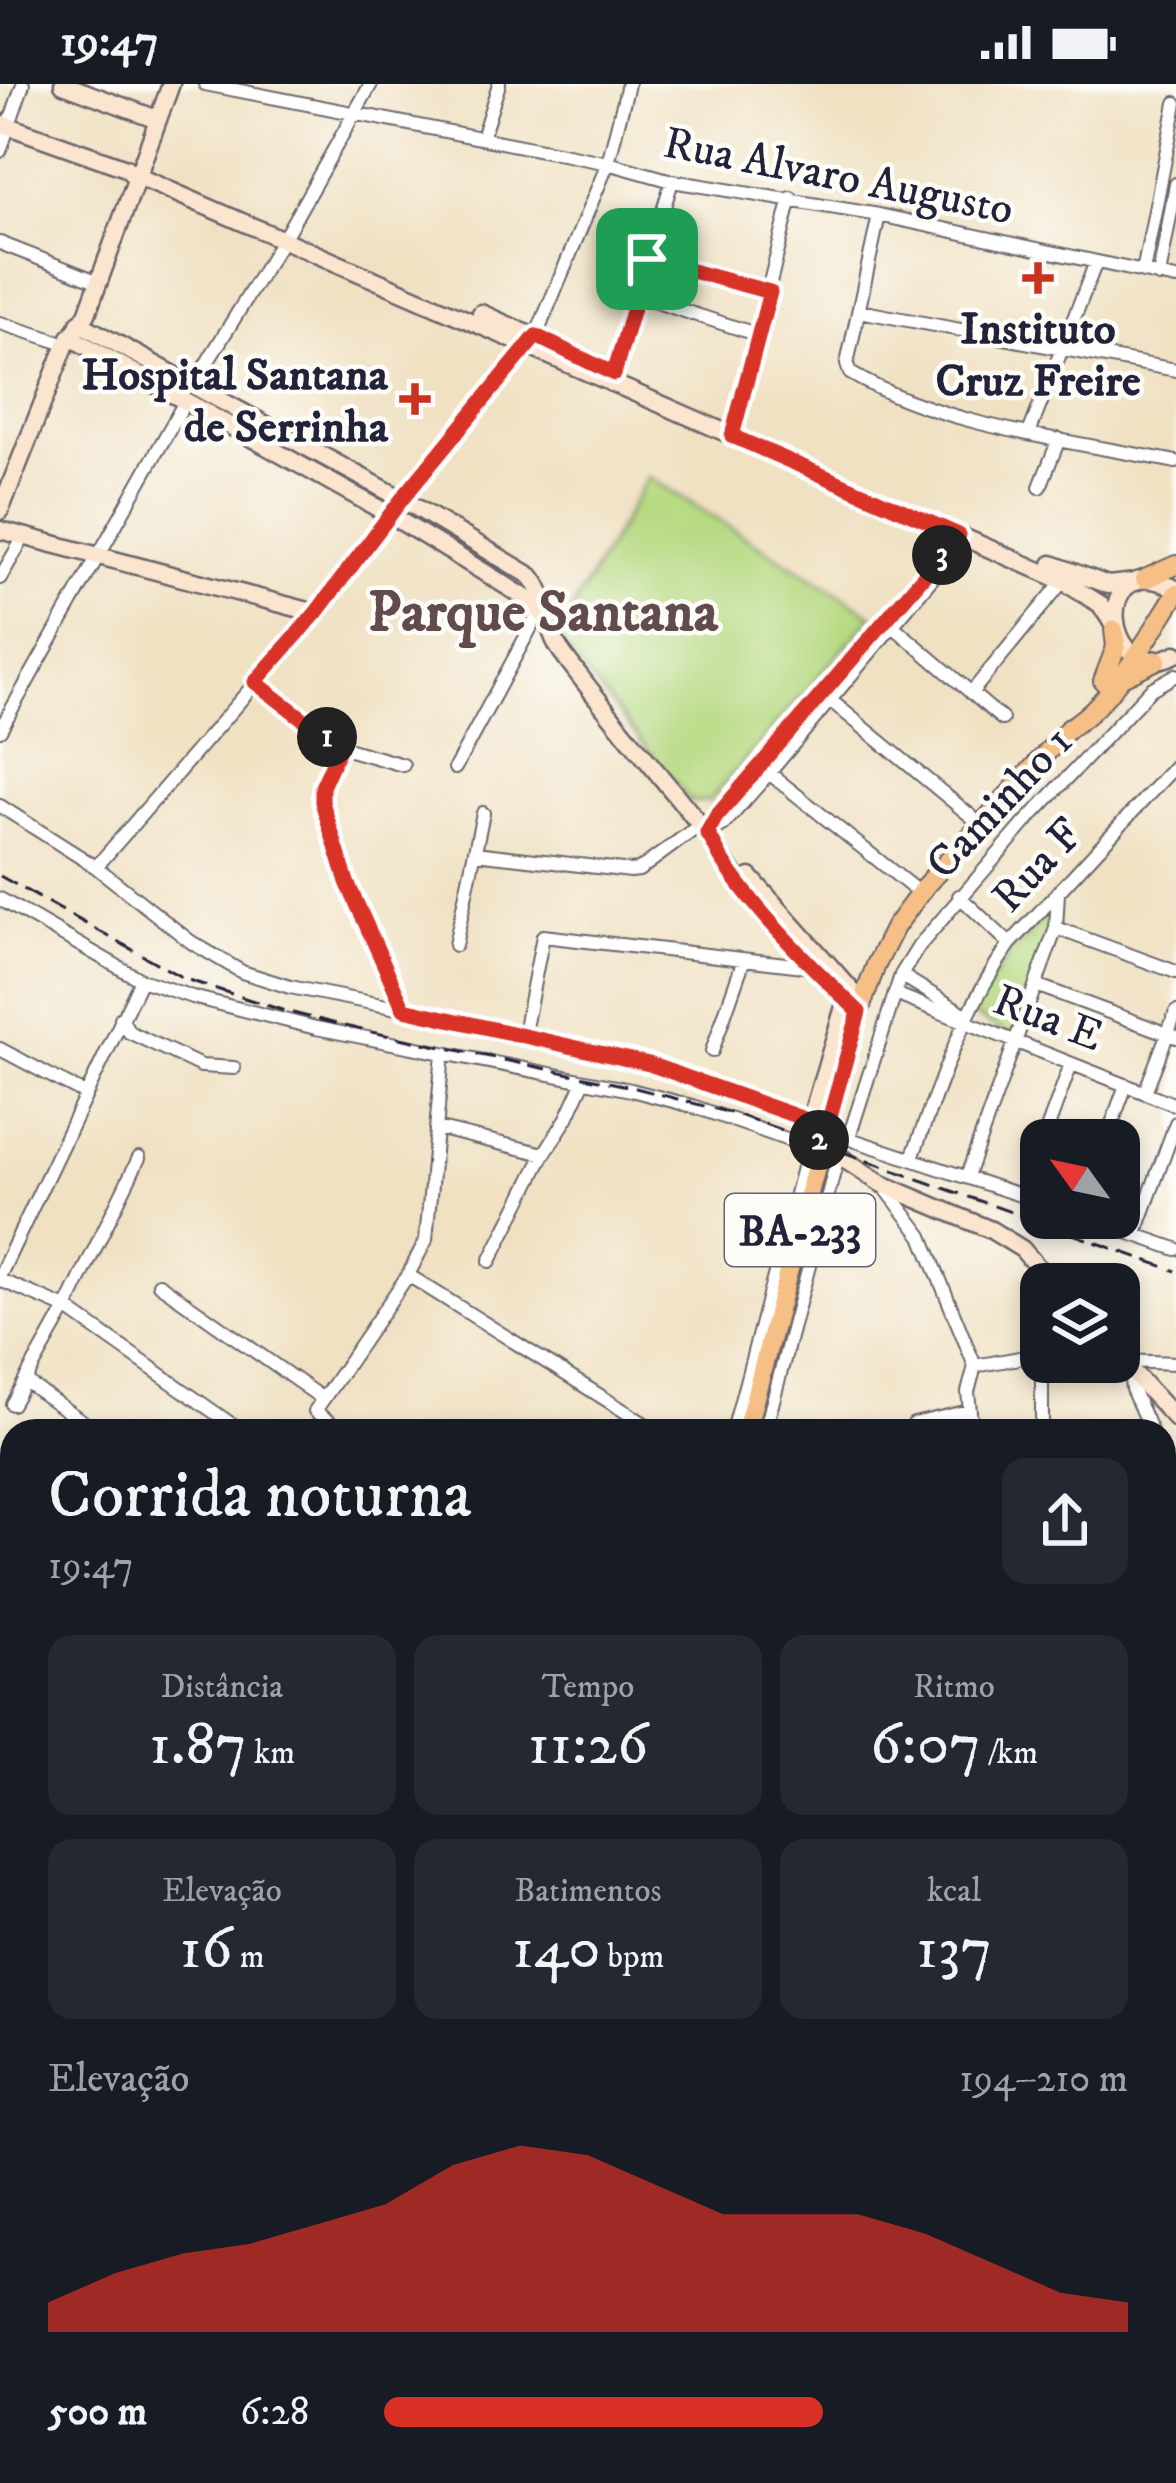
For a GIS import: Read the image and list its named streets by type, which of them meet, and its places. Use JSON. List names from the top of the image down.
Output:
{
  "streets": {
    "main road": ["BA-233"],
    "street": [
      "Rua Alvaro Augusto",
      "Caminho 1",
      "Rua F",
      "Rua E"
    ]
  },
  "crossings": [
    ["Caminho 1", "Rua E"],
    ["Rua F", "Rua E"],
    ["Rua E", "BA-233"]
  ],
  "districts": ["Parque Santana"],
  "places": {
    "health": ["Instituto Cruz Freire", "Hospital Santana de Serrinha"]
  },
  "north": "top left",
  "page": {
    "status": "19:47",
    "pins": ["3", "1", "2"],
    "heading": ["Corrida noturna", "19:47"],
    "stats": [
      ["Distância", "1.87 km"],
      ["Tempo", "11:26"],
      ["Ritmo", "6:07 /km"],
      ["Elevação", "16 m"],
      ["Batimentos", "140 bpm"],
      ["kcal", "137"]
    ],
    "chart": ["Elevação", "194–210 m"],
    "list": [
      {
        "name": "500 m",
        "note": "6:28"
      }
    ]
  }
}
